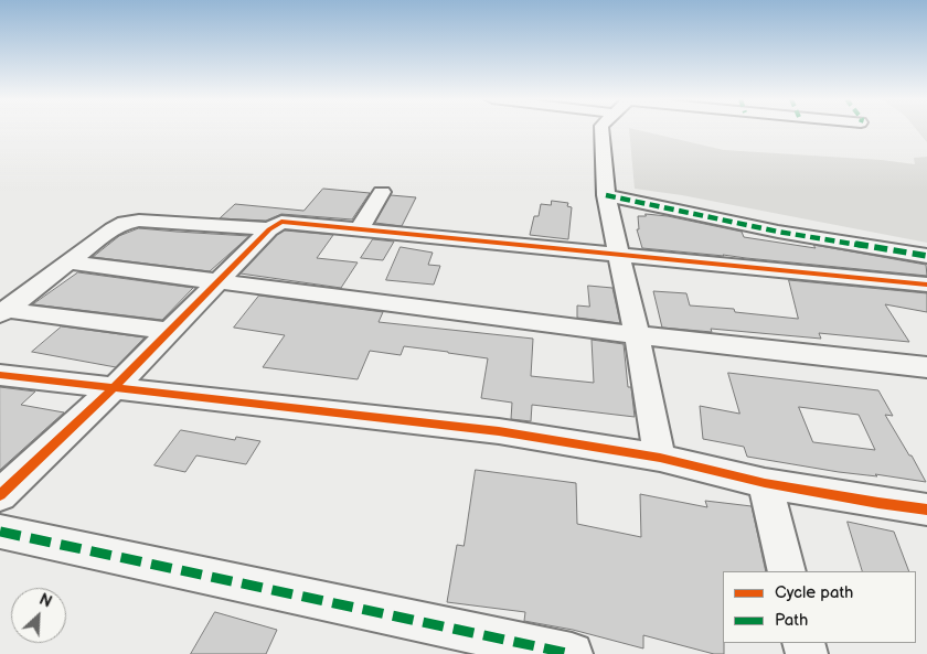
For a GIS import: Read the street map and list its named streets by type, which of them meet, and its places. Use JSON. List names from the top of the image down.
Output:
{
  "legend": ["Cycle path", "Path"],
  "north": "top right"
}
